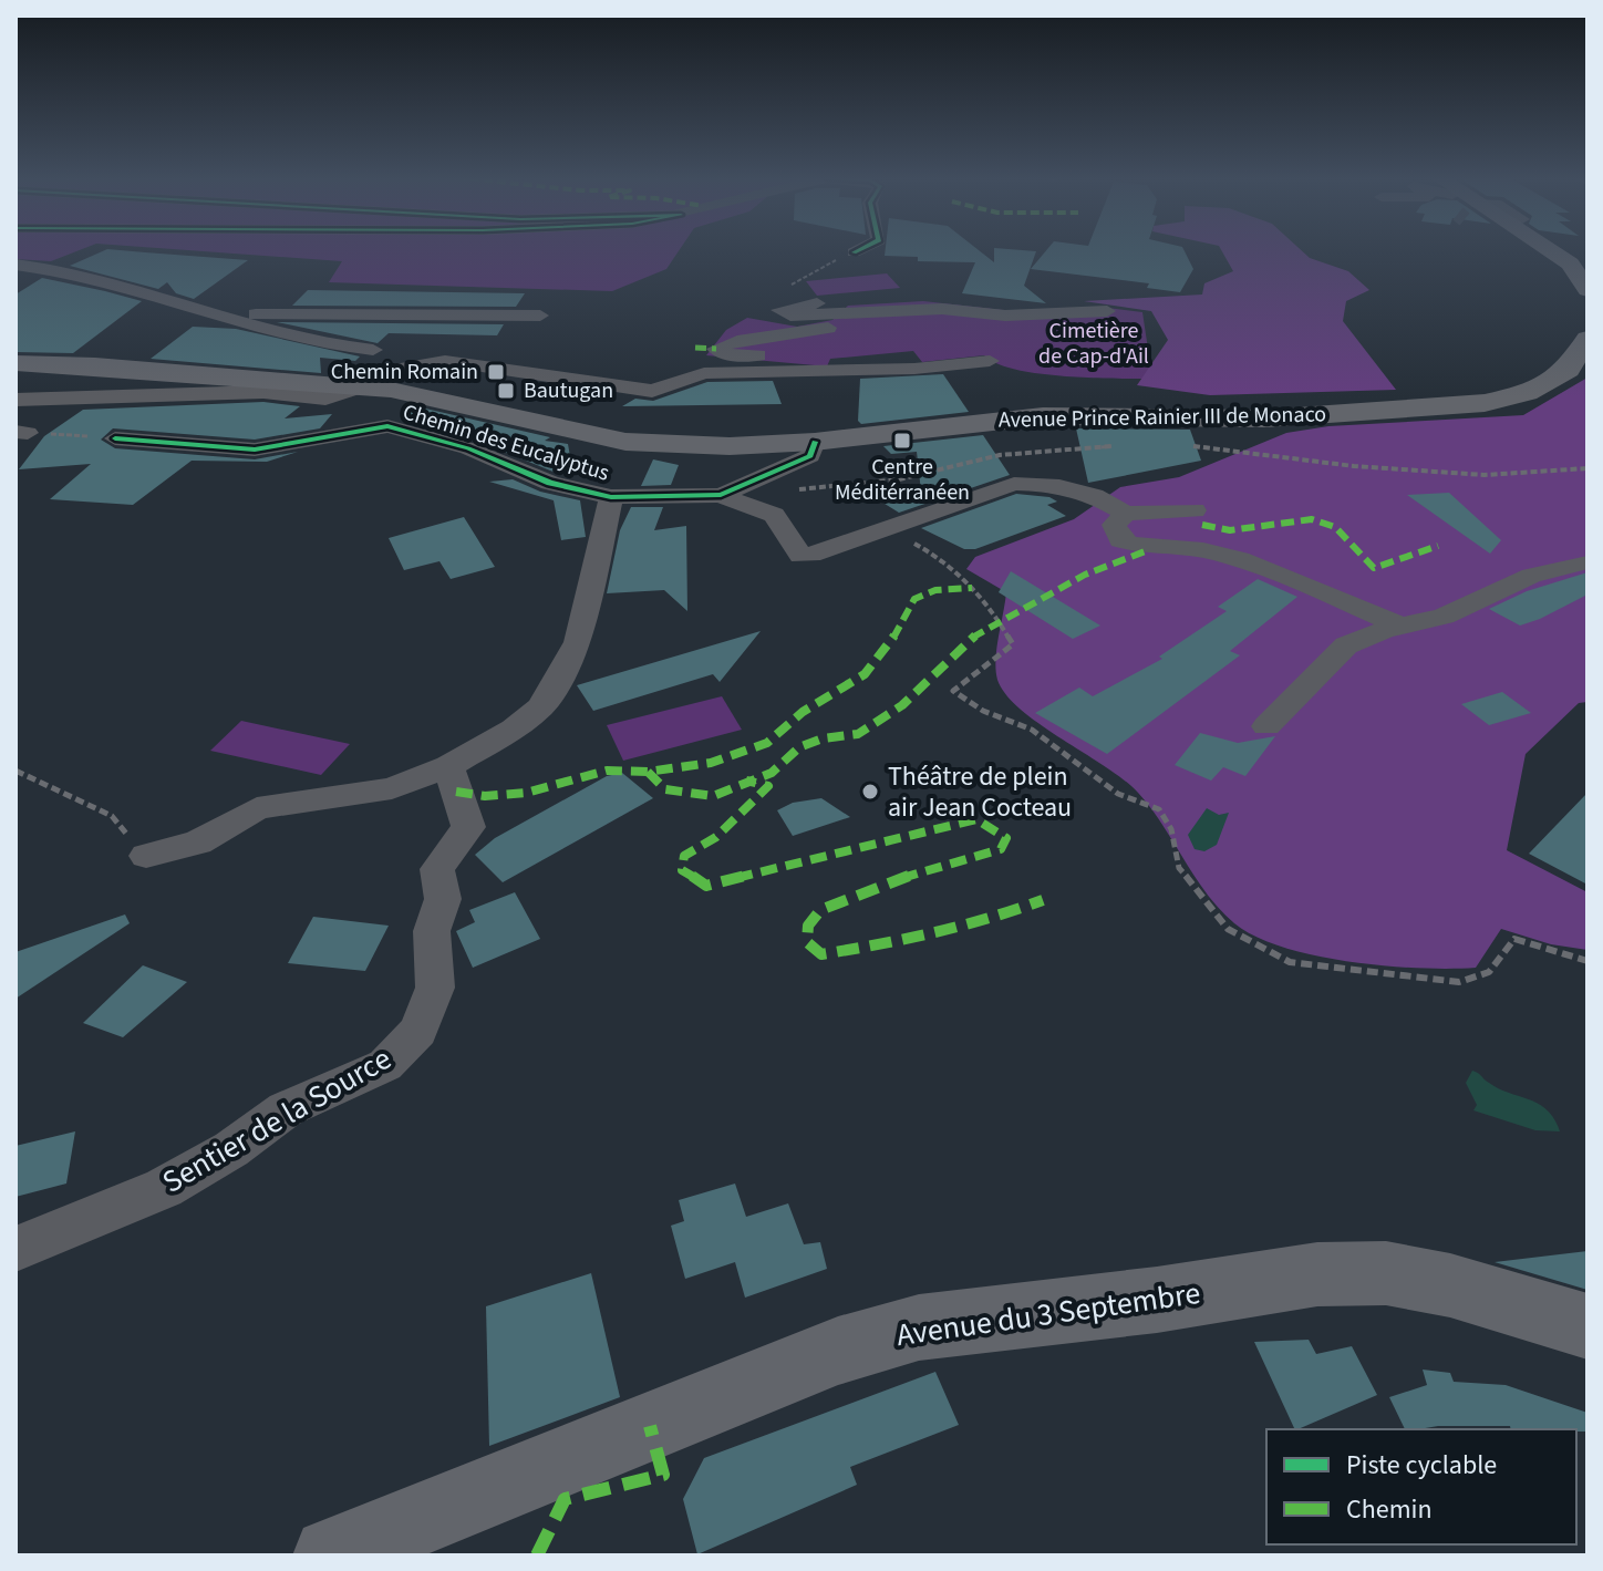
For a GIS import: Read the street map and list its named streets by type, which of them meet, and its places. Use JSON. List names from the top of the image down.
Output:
{
  "streets": {
    "main road": ["Avenue Prince Rainier III de Monaco", "Avenue du 3 Septembre"],
    "street": ["Chemin des Eucalyptus", "Sentier de la Source"]
  },
  "crossings": [
    ["Avenue Prince Rainier III de Monaco", "Chemin des Eucalyptus"]
  ],
  "parks": ["Cimetière de Cap-d'Ail"],
  "places": {
    "transit": ["Chemin Romain", "Bautugan", "Centre Méditérranéen"],
    "other": ["Théâtre de plein air Jean Cocteau"]
  },
  "legend": ["Piste cyclable", "Chemin"]
}
